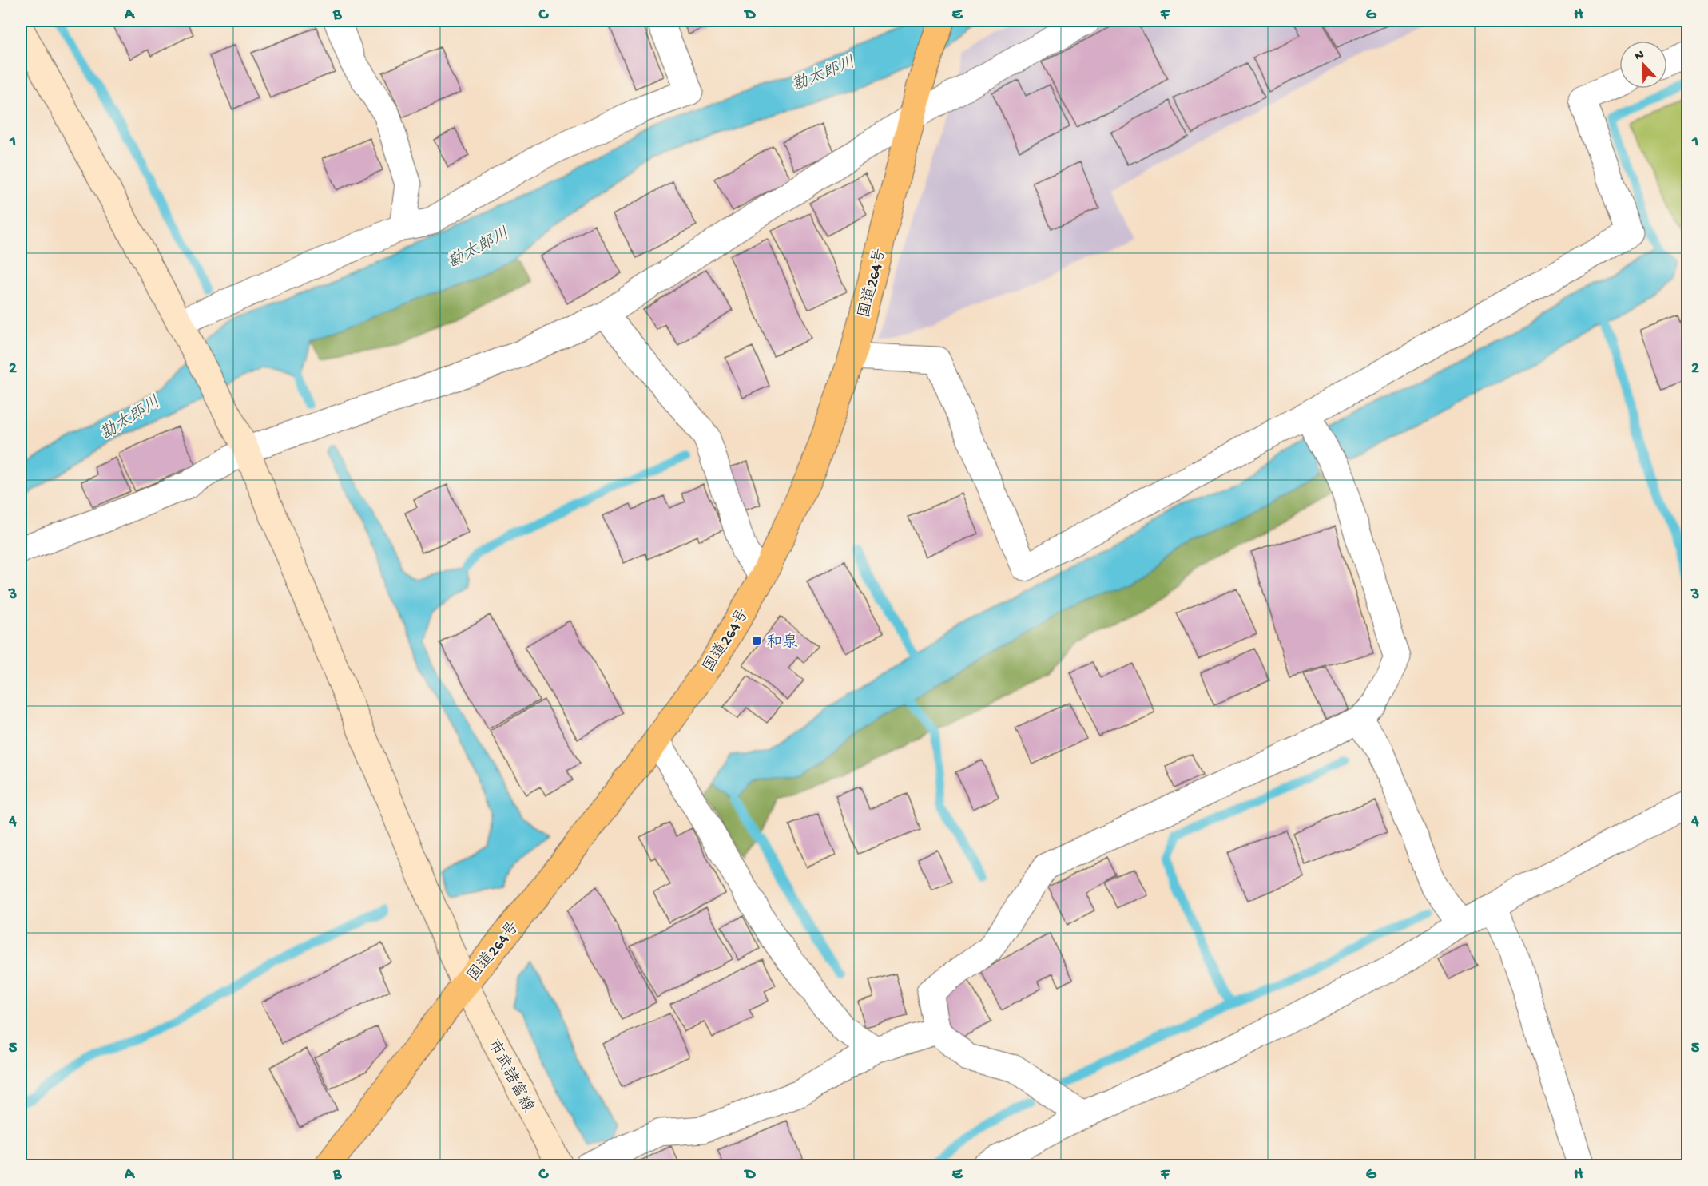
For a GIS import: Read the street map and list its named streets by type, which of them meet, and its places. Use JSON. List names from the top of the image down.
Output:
{
  "streets": {
    "highway": ["国道264号"],
    "street": ["市武諸富線"]
  },
  "crossings": [
    ["国道264号", "市武諸富線"]
  ],
  "water": ["勘太郎川"],
  "places": {
    "transit": ["和泉"]
  },
  "north": "top left",
  "grid": {
    "columns": [
      "A",
      "B",
      "C",
      "D",
      "E",
      "F",
      "G",
      "H"
    ],
    "rows": [
      "1",
      "2",
      "3",
      "4",
      "5"
    ]
  }
}
